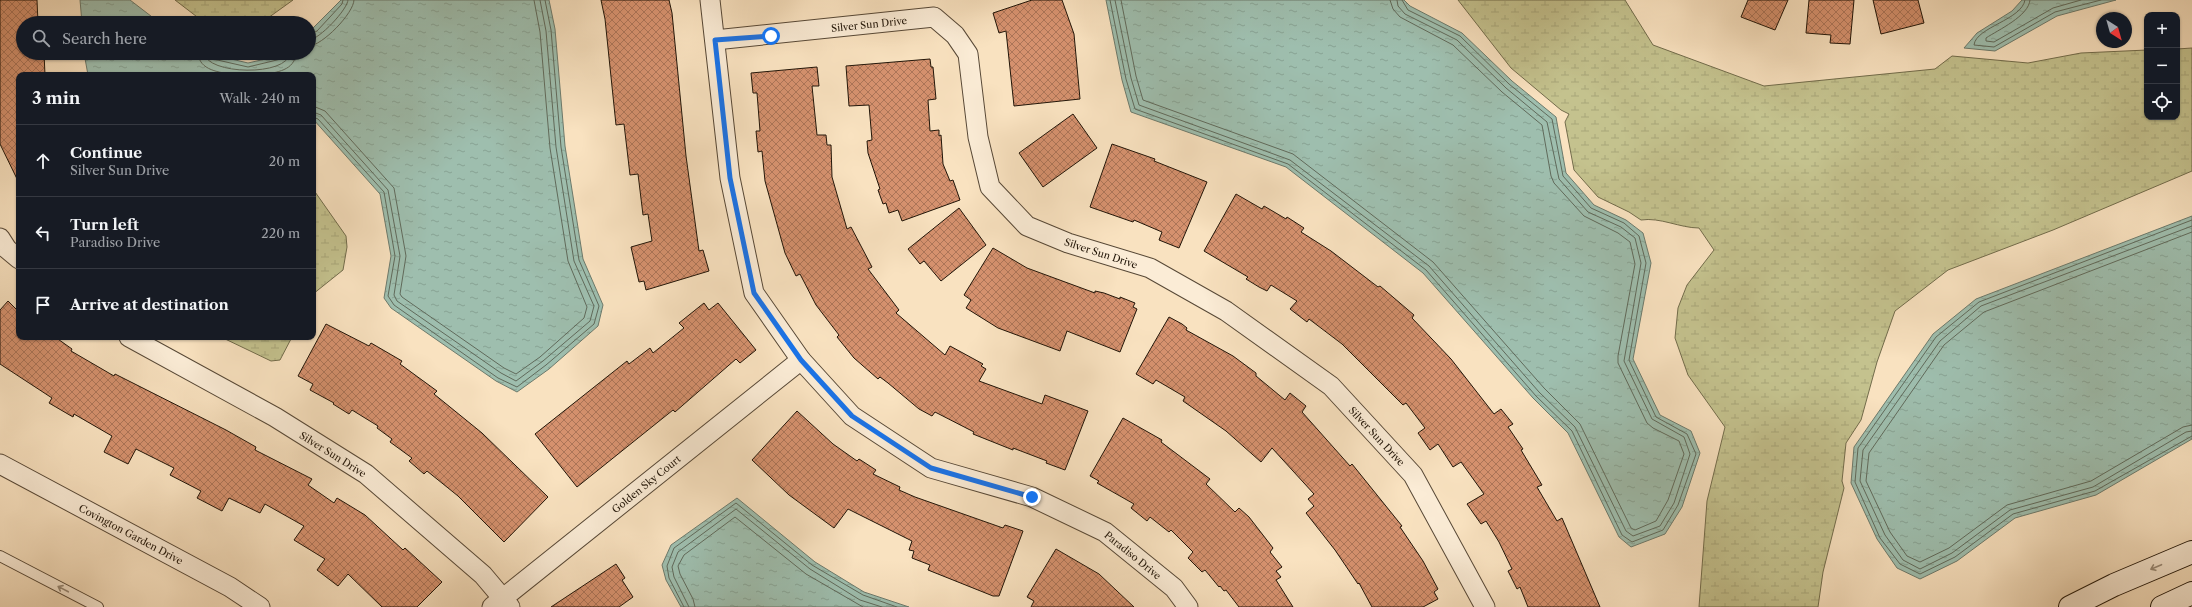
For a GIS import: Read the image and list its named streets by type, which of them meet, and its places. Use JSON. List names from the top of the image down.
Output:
{
  "streets": {
    "street": [
      "Silver Sun Drive",
      "Golden Sky Court",
      "Covington Garden Drive",
      "Paradiso Drive"
    ]
  },
  "crossings": [
    ["Silver Sun Drive", "Golden Sky Court"],
    ["Silver Sun Drive", "Paradiso Drive"],
    ["Golden Sky Court", "Paradiso Drive"]
  ],
  "north": "bottom right",
  "page": {
    "map_buttons": ["+", "−"],
    "search": "Search here",
    "heading": ["3 min", "Walk · 240 m"],
    "list": [
      ["Continue", "Silver Sun Drive", "20 m"],
      ["Turn left", "Paradiso Drive", "220 m"],
      "Arrive at destination"
    ]
  }
}
